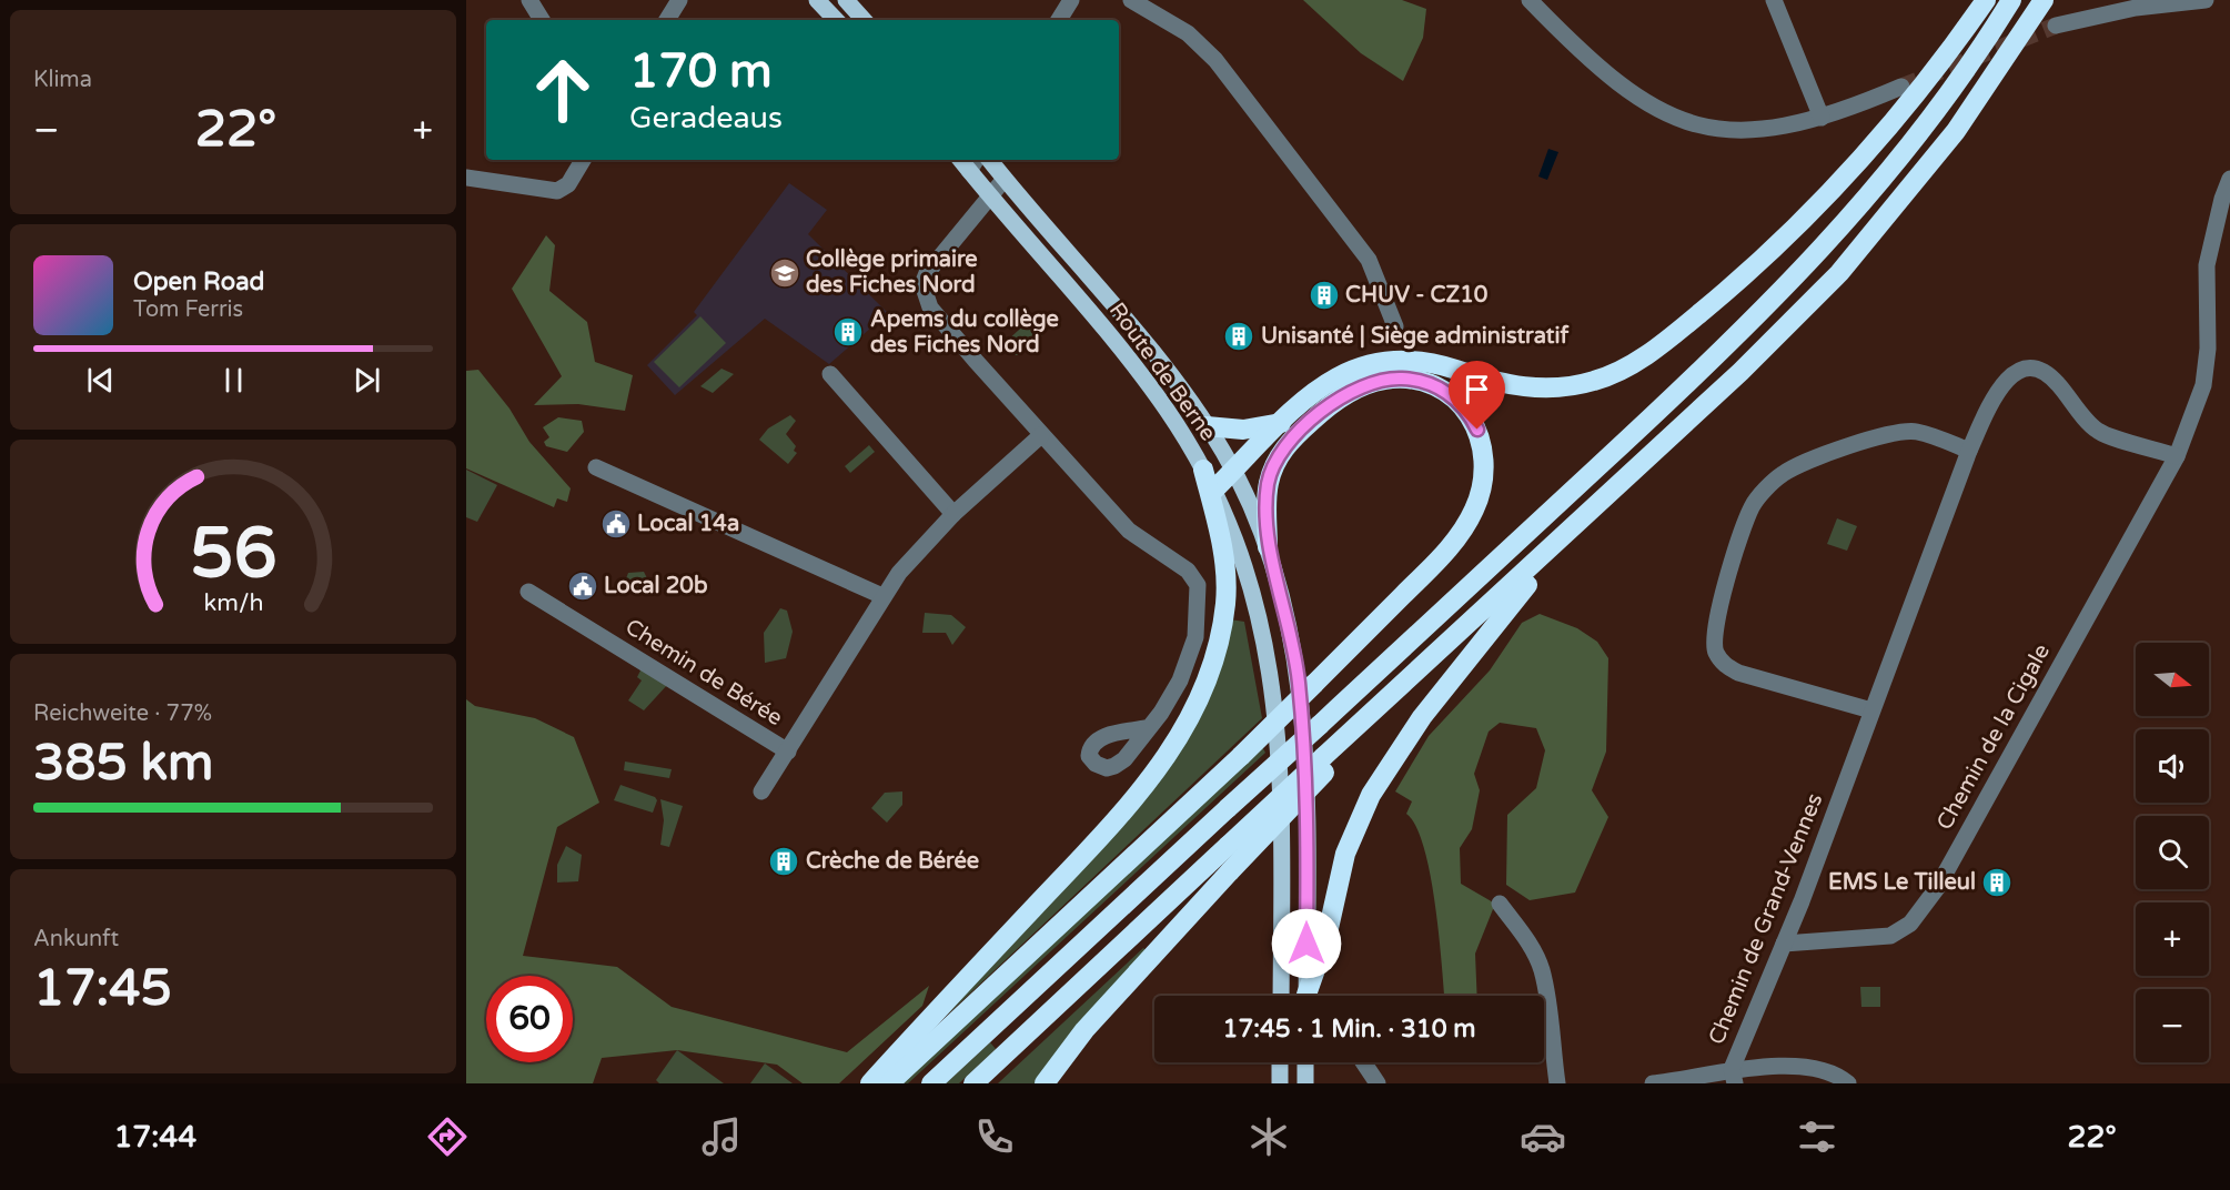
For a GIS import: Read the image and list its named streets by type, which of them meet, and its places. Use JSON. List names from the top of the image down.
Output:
{
  "streets": {
    "main road": ["Route de Berne"],
    "street": ["Chemin de Bérée", "Chemin de la Cigale", "Chemin de Grand-Vennes"]
  },
  "crossings": [
    ["Chemin de la Cigale", "Chemin de Grand-Vennes"]
  ],
  "places": {
    "school or university": ["Collège primaire des Fiches Nord"],
    "building": [
      "CHUV - CZ10",
      "Apems du collège des Fiches Nord",
      "Unisanté | Siège administratif",
      "Crèche de Bérée",
      "EMS Le Tilleul"
    ],
    "public building": ["Local 14a", "Local 20b"]
  },
  "north": "right",
  "page": {
    "tile": [
      "Klima",
      ["Reichweite · 77%", "385 km"],
      ["Ankunft", "17:45"]
    ],
    "turn": ["170 m", "Geradeaus"],
    "heat": ["−", "22°", "+"],
    "song": ["Open Road", "Tom Ferris"],
    "map_buttons": ["+", "−"],
    "limit": "60",
    "trip": "17:45 · 1 Min. · 310 m",
    "tabs": ["17:44", "22°"],
    "gauge": ["56", "km/h"]
  }
}
